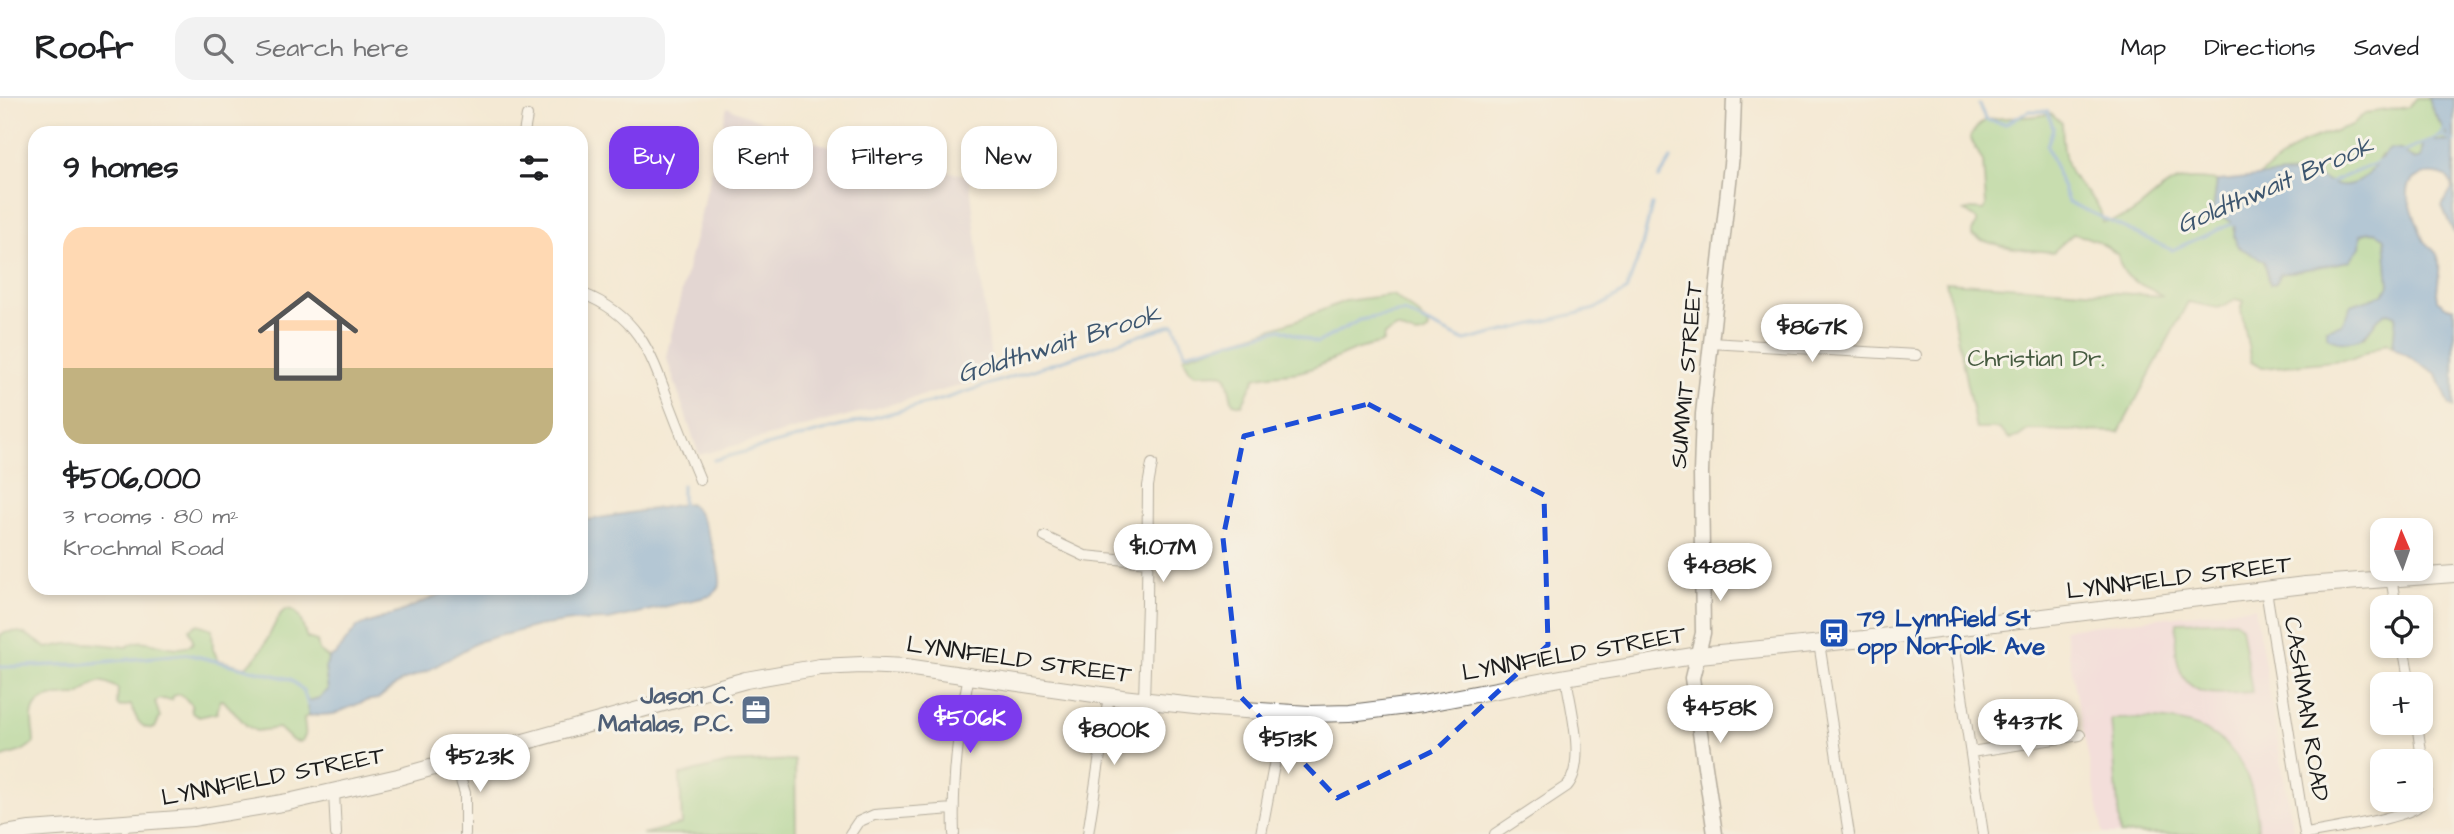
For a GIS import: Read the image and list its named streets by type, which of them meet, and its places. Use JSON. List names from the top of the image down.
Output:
{
  "streets": {
    "main road": ["SUMMIT STREET", "LYNNFIELD STREET"],
    "street": ["CASHMAN ROAD"]
  },
  "crossings": [
    ["SUMMIT STREET", "LYNNFIELD STREET"],
    ["LYNNFIELD STREET", "CASHMAN ROAD"]
  ],
  "water": ["Goldthwait Brook"],
  "parks": ["Christian Dr."],
  "places": {
    "bus stop": ["79 Lynnfield St opp Norfolk Ave"],
    "office": ["Jason C. Matalas, P.C."]
  },
  "north": "top",
  "page": {
    "header": "Roofr",
    "search": "Search here",
    "nav": ["Map", "Directions", "Saved"],
    "chip": [
      "Buy",
      "Rent",
      "Filters",
      "New"
    ],
    "heading": "9 homes",
    "list": [
      {
        "name": "$506,000",
        "note": "3 rooms · 80 m² · Krochmal Road"
      }
    ],
    "price": [
      "$867K",
      "$1.07M",
      "$488K",
      "$458K",
      "$506K",
      "$437K",
      "$800K",
      "$513K",
      "$523K"
    ],
    "map_buttons": ["+", "−"]
  }
}
